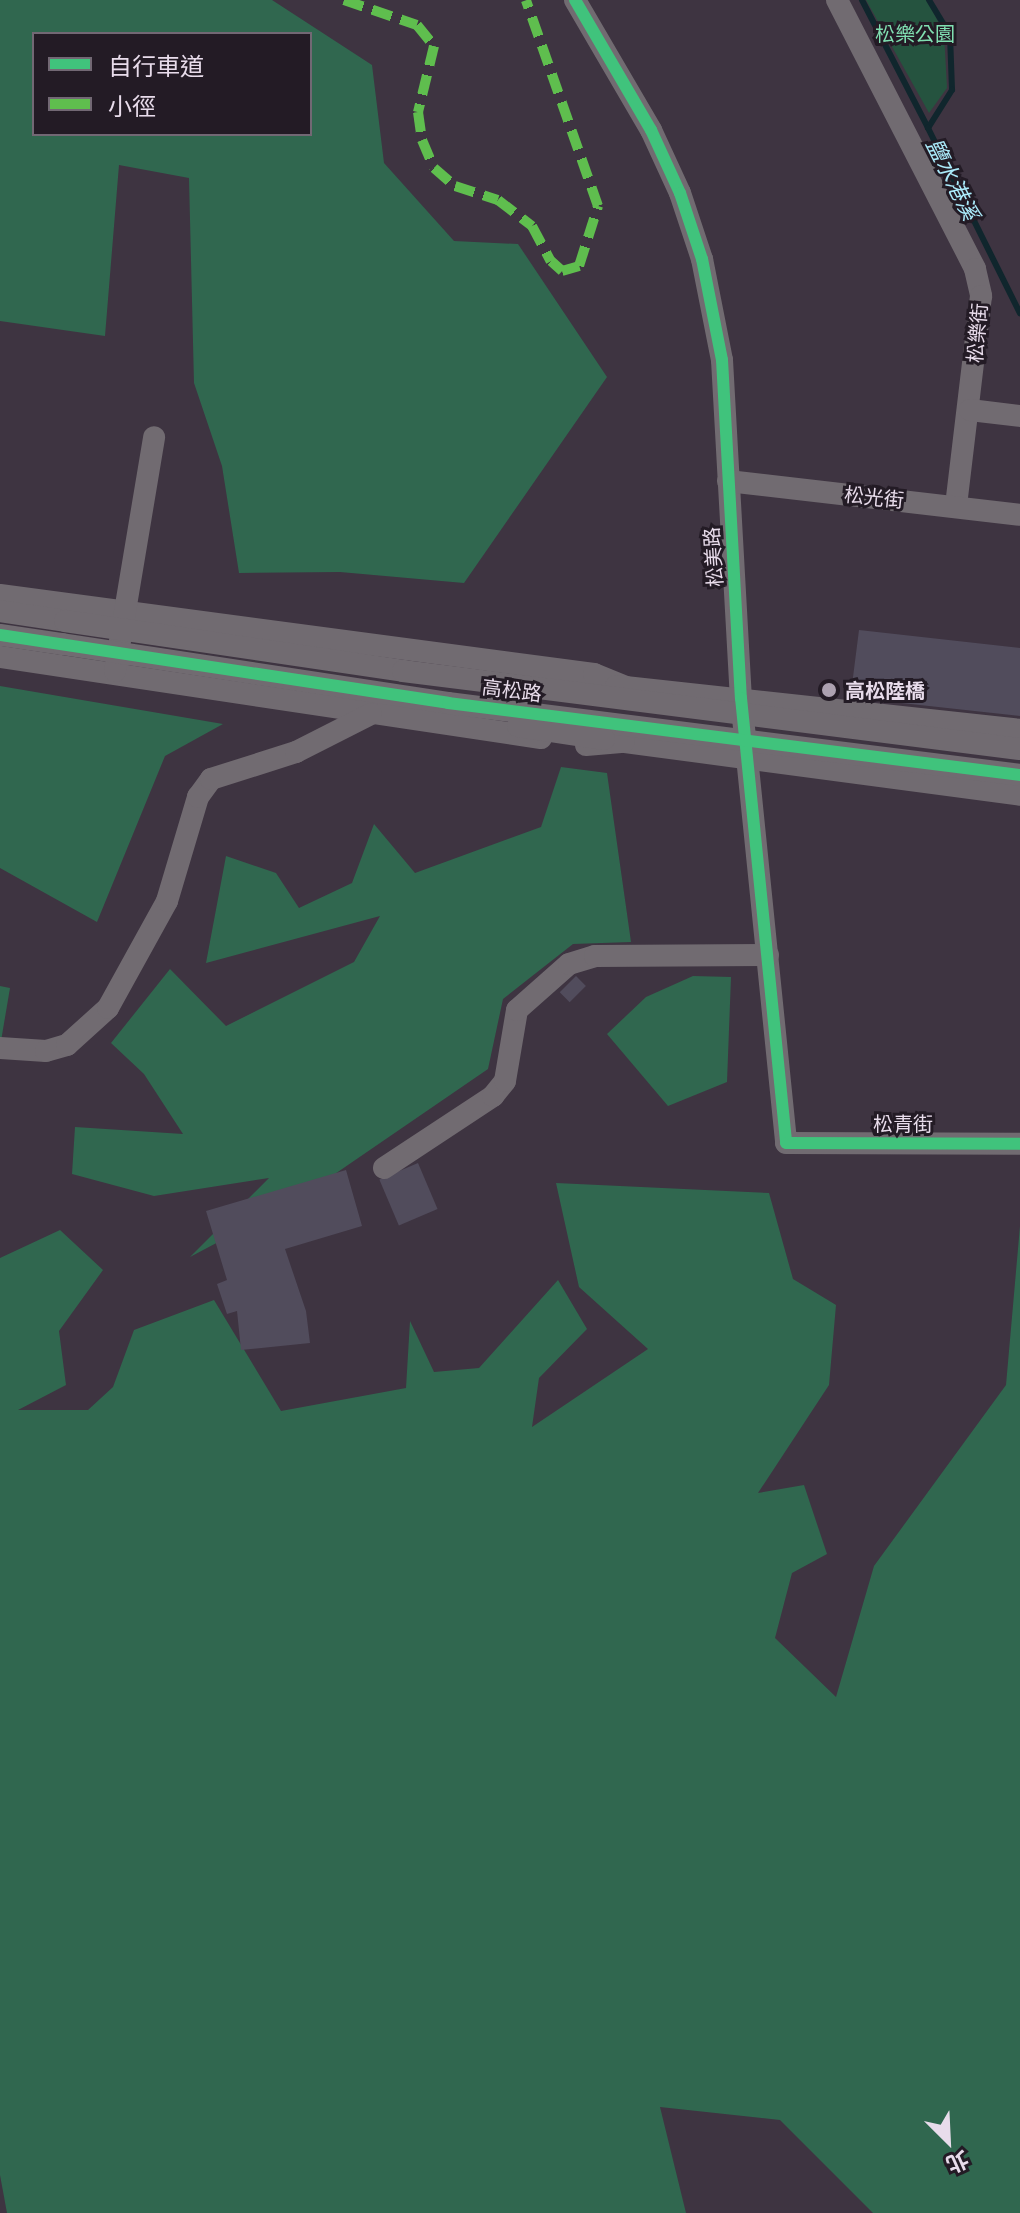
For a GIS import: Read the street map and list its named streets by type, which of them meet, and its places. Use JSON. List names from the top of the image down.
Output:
{
  "streets": {
    "street": [
      "松樂街",
      "松光街",
      "松美路",
      "高松路",
      "松青街"
    ]
  },
  "crossings": [
    ["松樂街", "松光街"],
    ["松光街", "松美路"],
    ["松美路", "高松路"],
    ["松美路", "松青街"]
  ],
  "water": ["鹽水港溪"],
  "parks": ["松樂公園"],
  "places": ["高松陸橋"],
  "legend": ["自行車道", "小徑"],
  "north": "bottom right"
}
